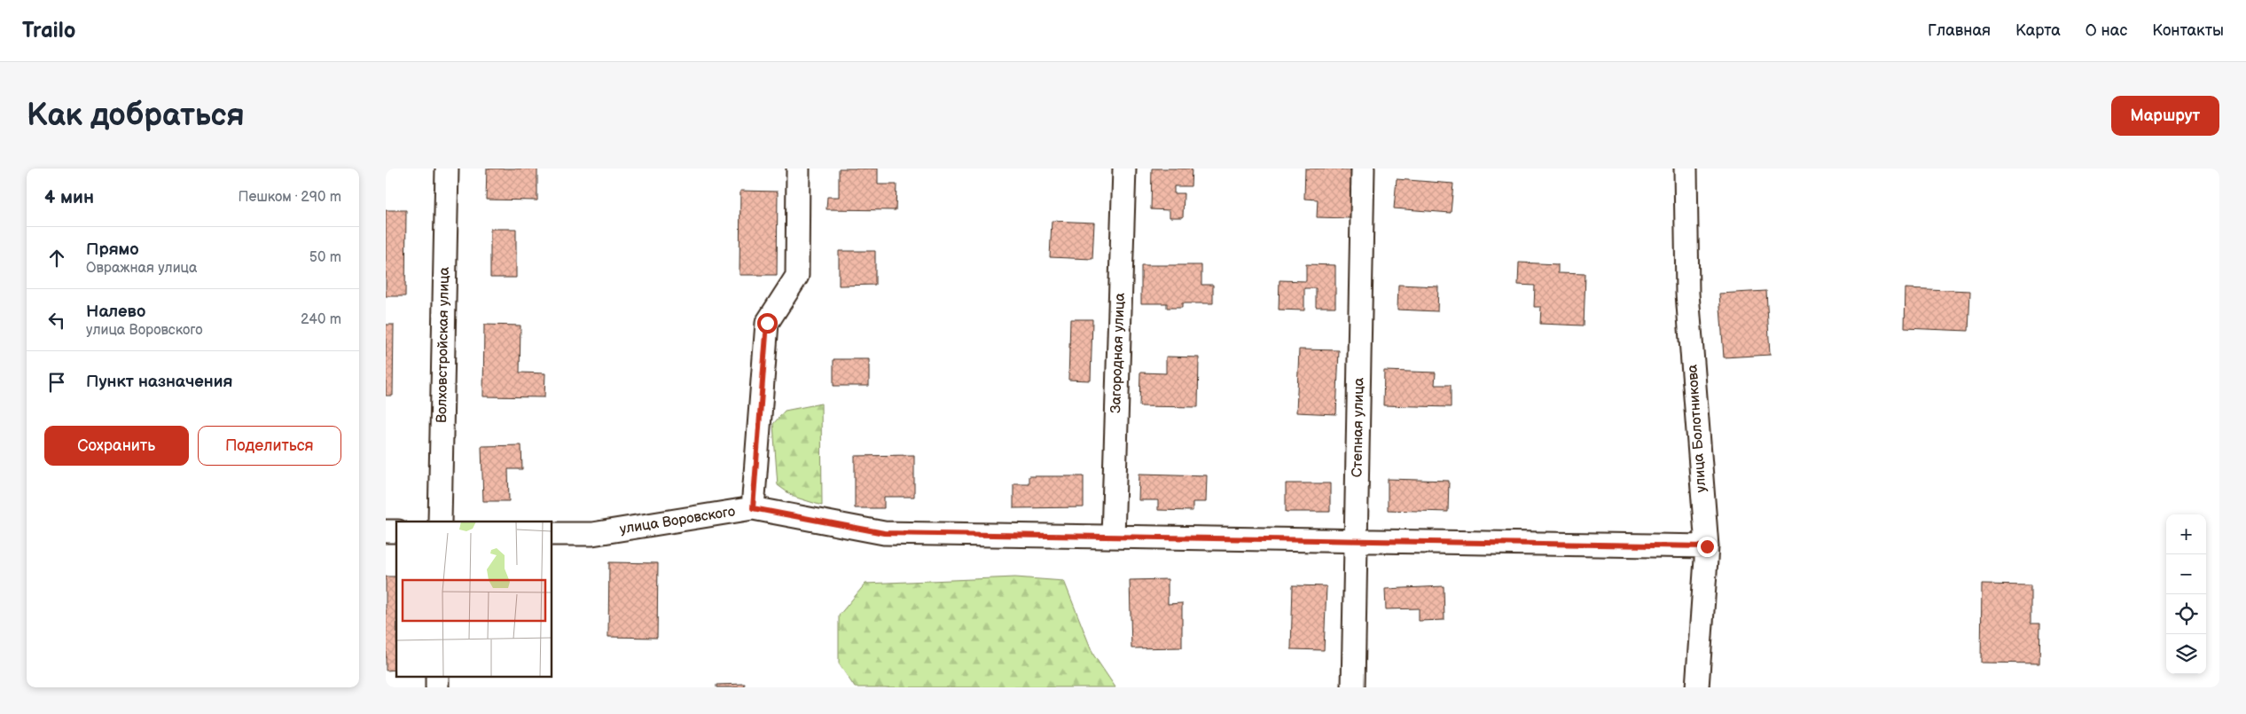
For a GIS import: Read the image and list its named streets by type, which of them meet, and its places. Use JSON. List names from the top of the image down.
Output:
{
  "streets": {
    "street": [
      "Волховстройская улица",
      "Загородная улица",
      "Степная улица",
      "улица Болотникова",
      "улица Воровского"
    ]
  },
  "crossings": [
    ["Загородная улица", "улица Воровского"],
    ["Степная улица", "улица Воровского"],
    ["улица Болотникова", "улица Воровского"]
  ],
  "page": {
    "header": "Trailo",
    "nav": [
      "Главная",
      "Карта",
      "О нас",
      "Контакты"
    ],
    "buttons": [
      "Маршрут",
      ["Сохранить", "Поделиться"]
    ],
    "title": "Как добраться",
    "heading": ["4 мин", "Пешком · 290 m"],
    "list": [
      ["Прямо", "Овражная улица", "50 m"],
      ["Налево", "улица Воровского", "240 m"],
      "Пункт назначения"
    ],
    "map_buttons": ["+", "−"]
  }
}
